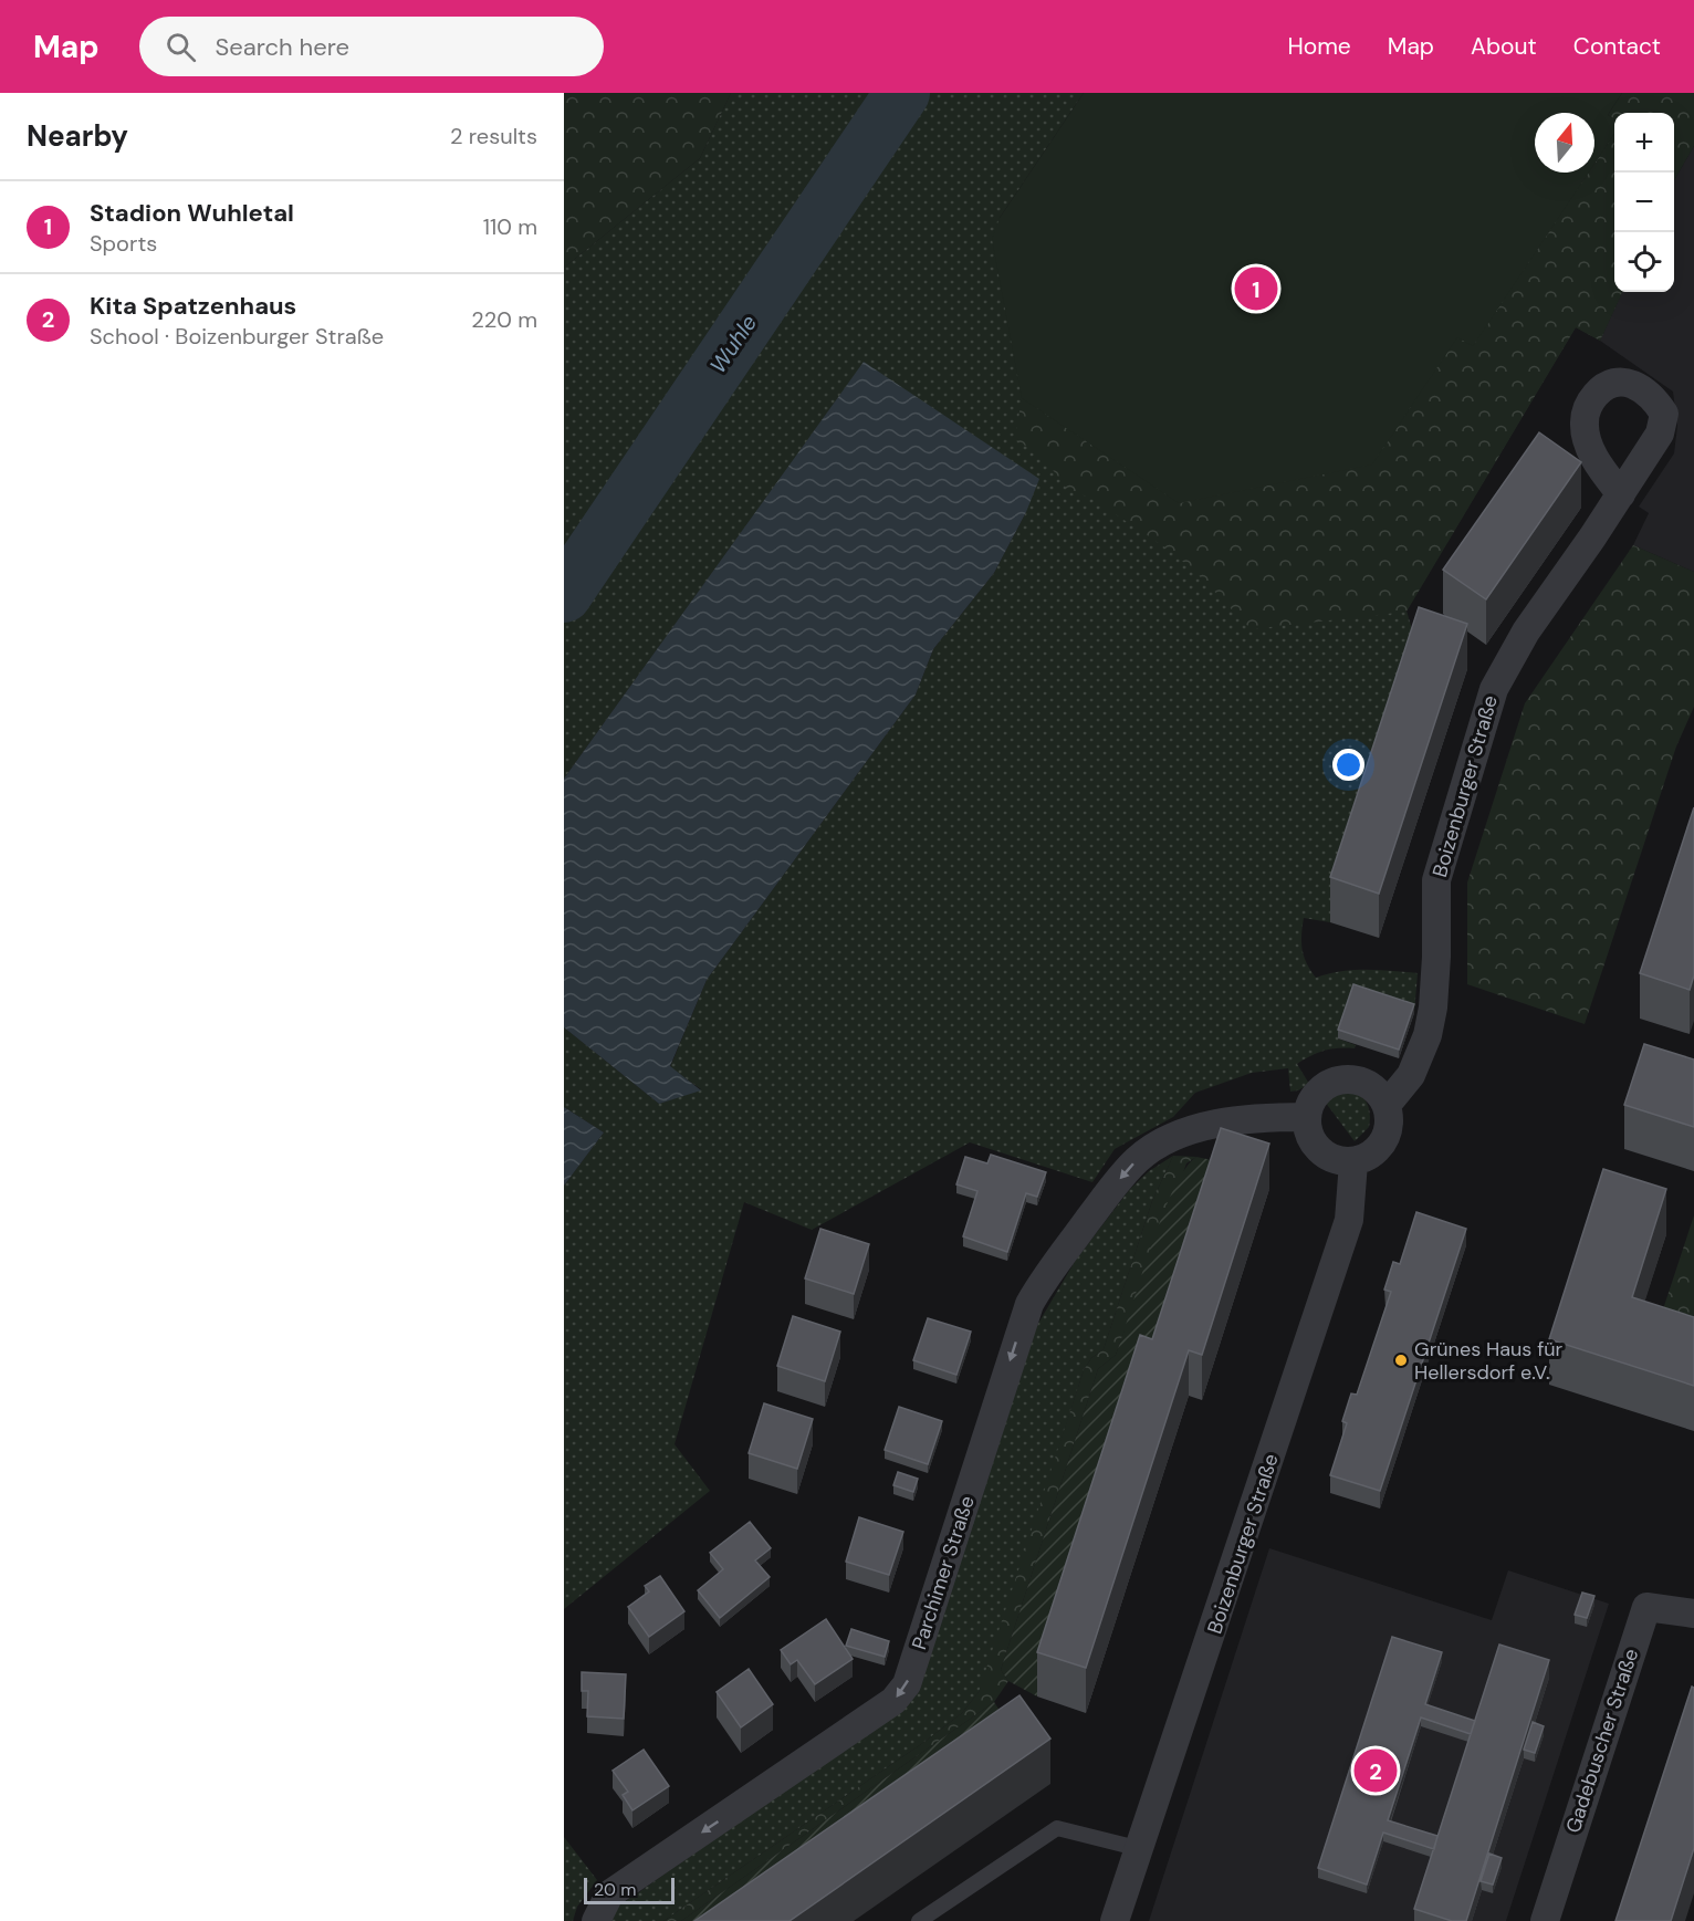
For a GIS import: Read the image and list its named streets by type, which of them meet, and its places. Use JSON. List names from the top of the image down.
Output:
{
  "streets": {
    "street": ["Boizenburger Straße", "Parchimer Straße", "Gadebuscher Straße"]
  },
  "crossings": [
    ["Boizenburger Straße", "Parchimer Straße"]
  ],
  "one_way": ["Parchimer Straße"],
  "water": ["Wuhle"],
  "places": ["Grünes Haus für Hellersdorf e.V."],
  "scale_bar": "20 m",
  "north": "top",
  "page": {
    "header": "Map",
    "search": "Search here",
    "nav": [
      "Home",
      "Map",
      "About",
      "Contact"
    ],
    "heading": ["Nearby", "2 results"],
    "map_buttons": ["+", "−"],
    "list": [
      {
        "mark": "1",
        "name": "Stadion Wuhletal",
        "note": "Sports",
        "value": "110 m"
      },
      {
        "mark": "2",
        "name": "Kita Spatzenhaus",
        "note": "School · Boizenburger Straße",
        "value": "220 m"
      }
    ],
    "pins": ["1", "2"],
    "scale": "20 m"
  }
}
